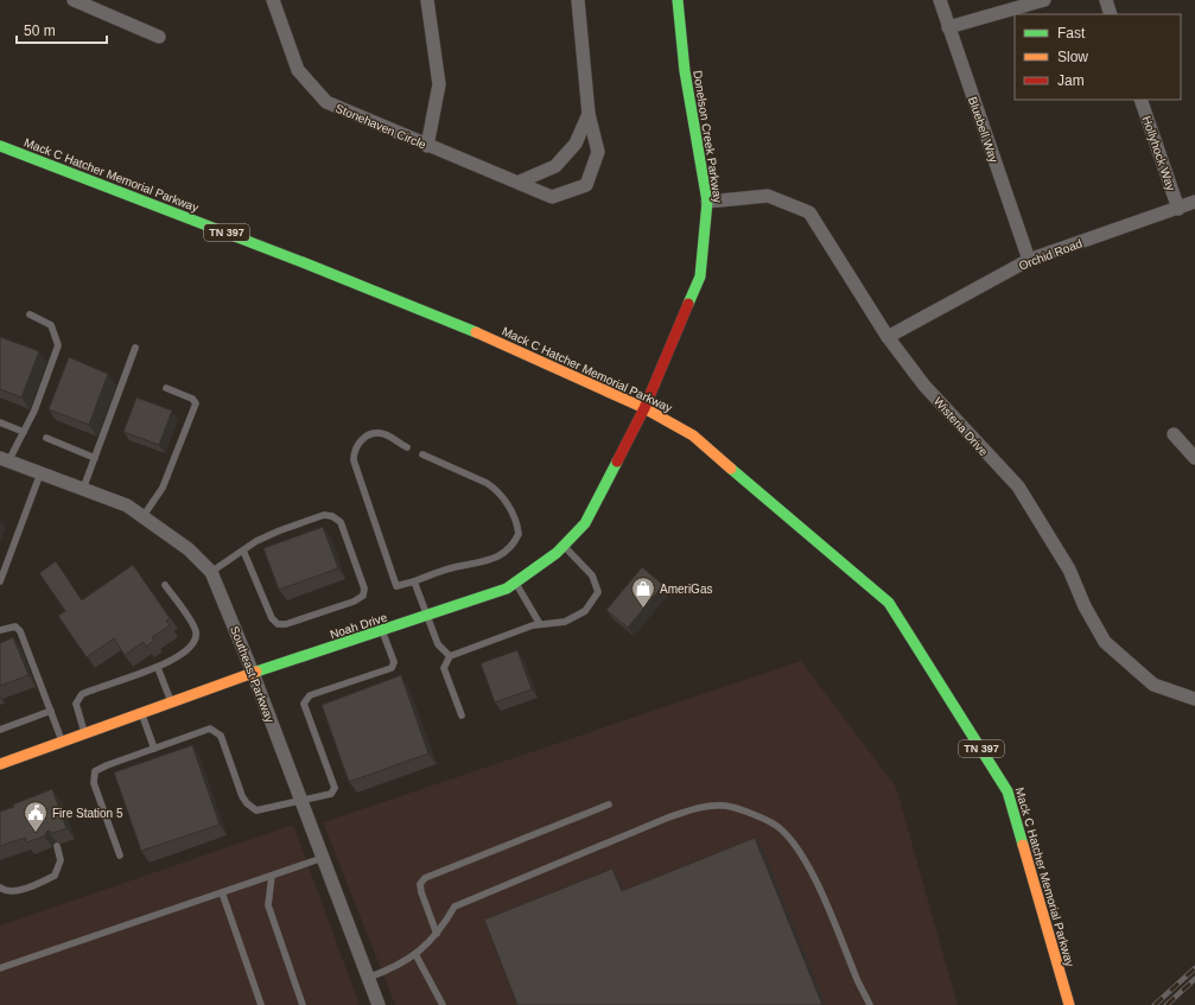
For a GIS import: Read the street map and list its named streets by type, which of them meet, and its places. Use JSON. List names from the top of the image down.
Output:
{
  "streets": {
    "main road": [
      "Donelson Creek Parkway",
      "Mack C Hatcher Memorial Parkway",
      "TN 397",
      "Noah Drive"
    ],
    "street": [
      "Stonehaven Circle",
      "Bluebell Way",
      "Hollyhock Way",
      "Orchid Road",
      "Wisteria Drive",
      "Southeast Parkway"
    ]
  },
  "crossings": [
    ["Bluebell Way", "Orchid Road"],
    ["Donelson Creek Parkway", "Mack C Hatcher Memorial Parkway"],
    ["Donelson Creek Parkway", "Wisteria Drive"],
    ["Donelson Creek Parkway", "Noah Drive"],
    ["Hollyhock Way", "Orchid Road"],
    ["Mack C Hatcher Memorial Parkway", "Noah Drive"],
    ["Orchid Road", "Wisteria Drive"],
    ["Noah Drive", "Southeast Parkway"]
  ],
  "places": {
    "shop": ["AmeriGas"],
    "public building": ["Fire Station 5"]
  },
  "legend": ["Fast", "Slow", "Jam"],
  "scale_bar": "50 m"
}
